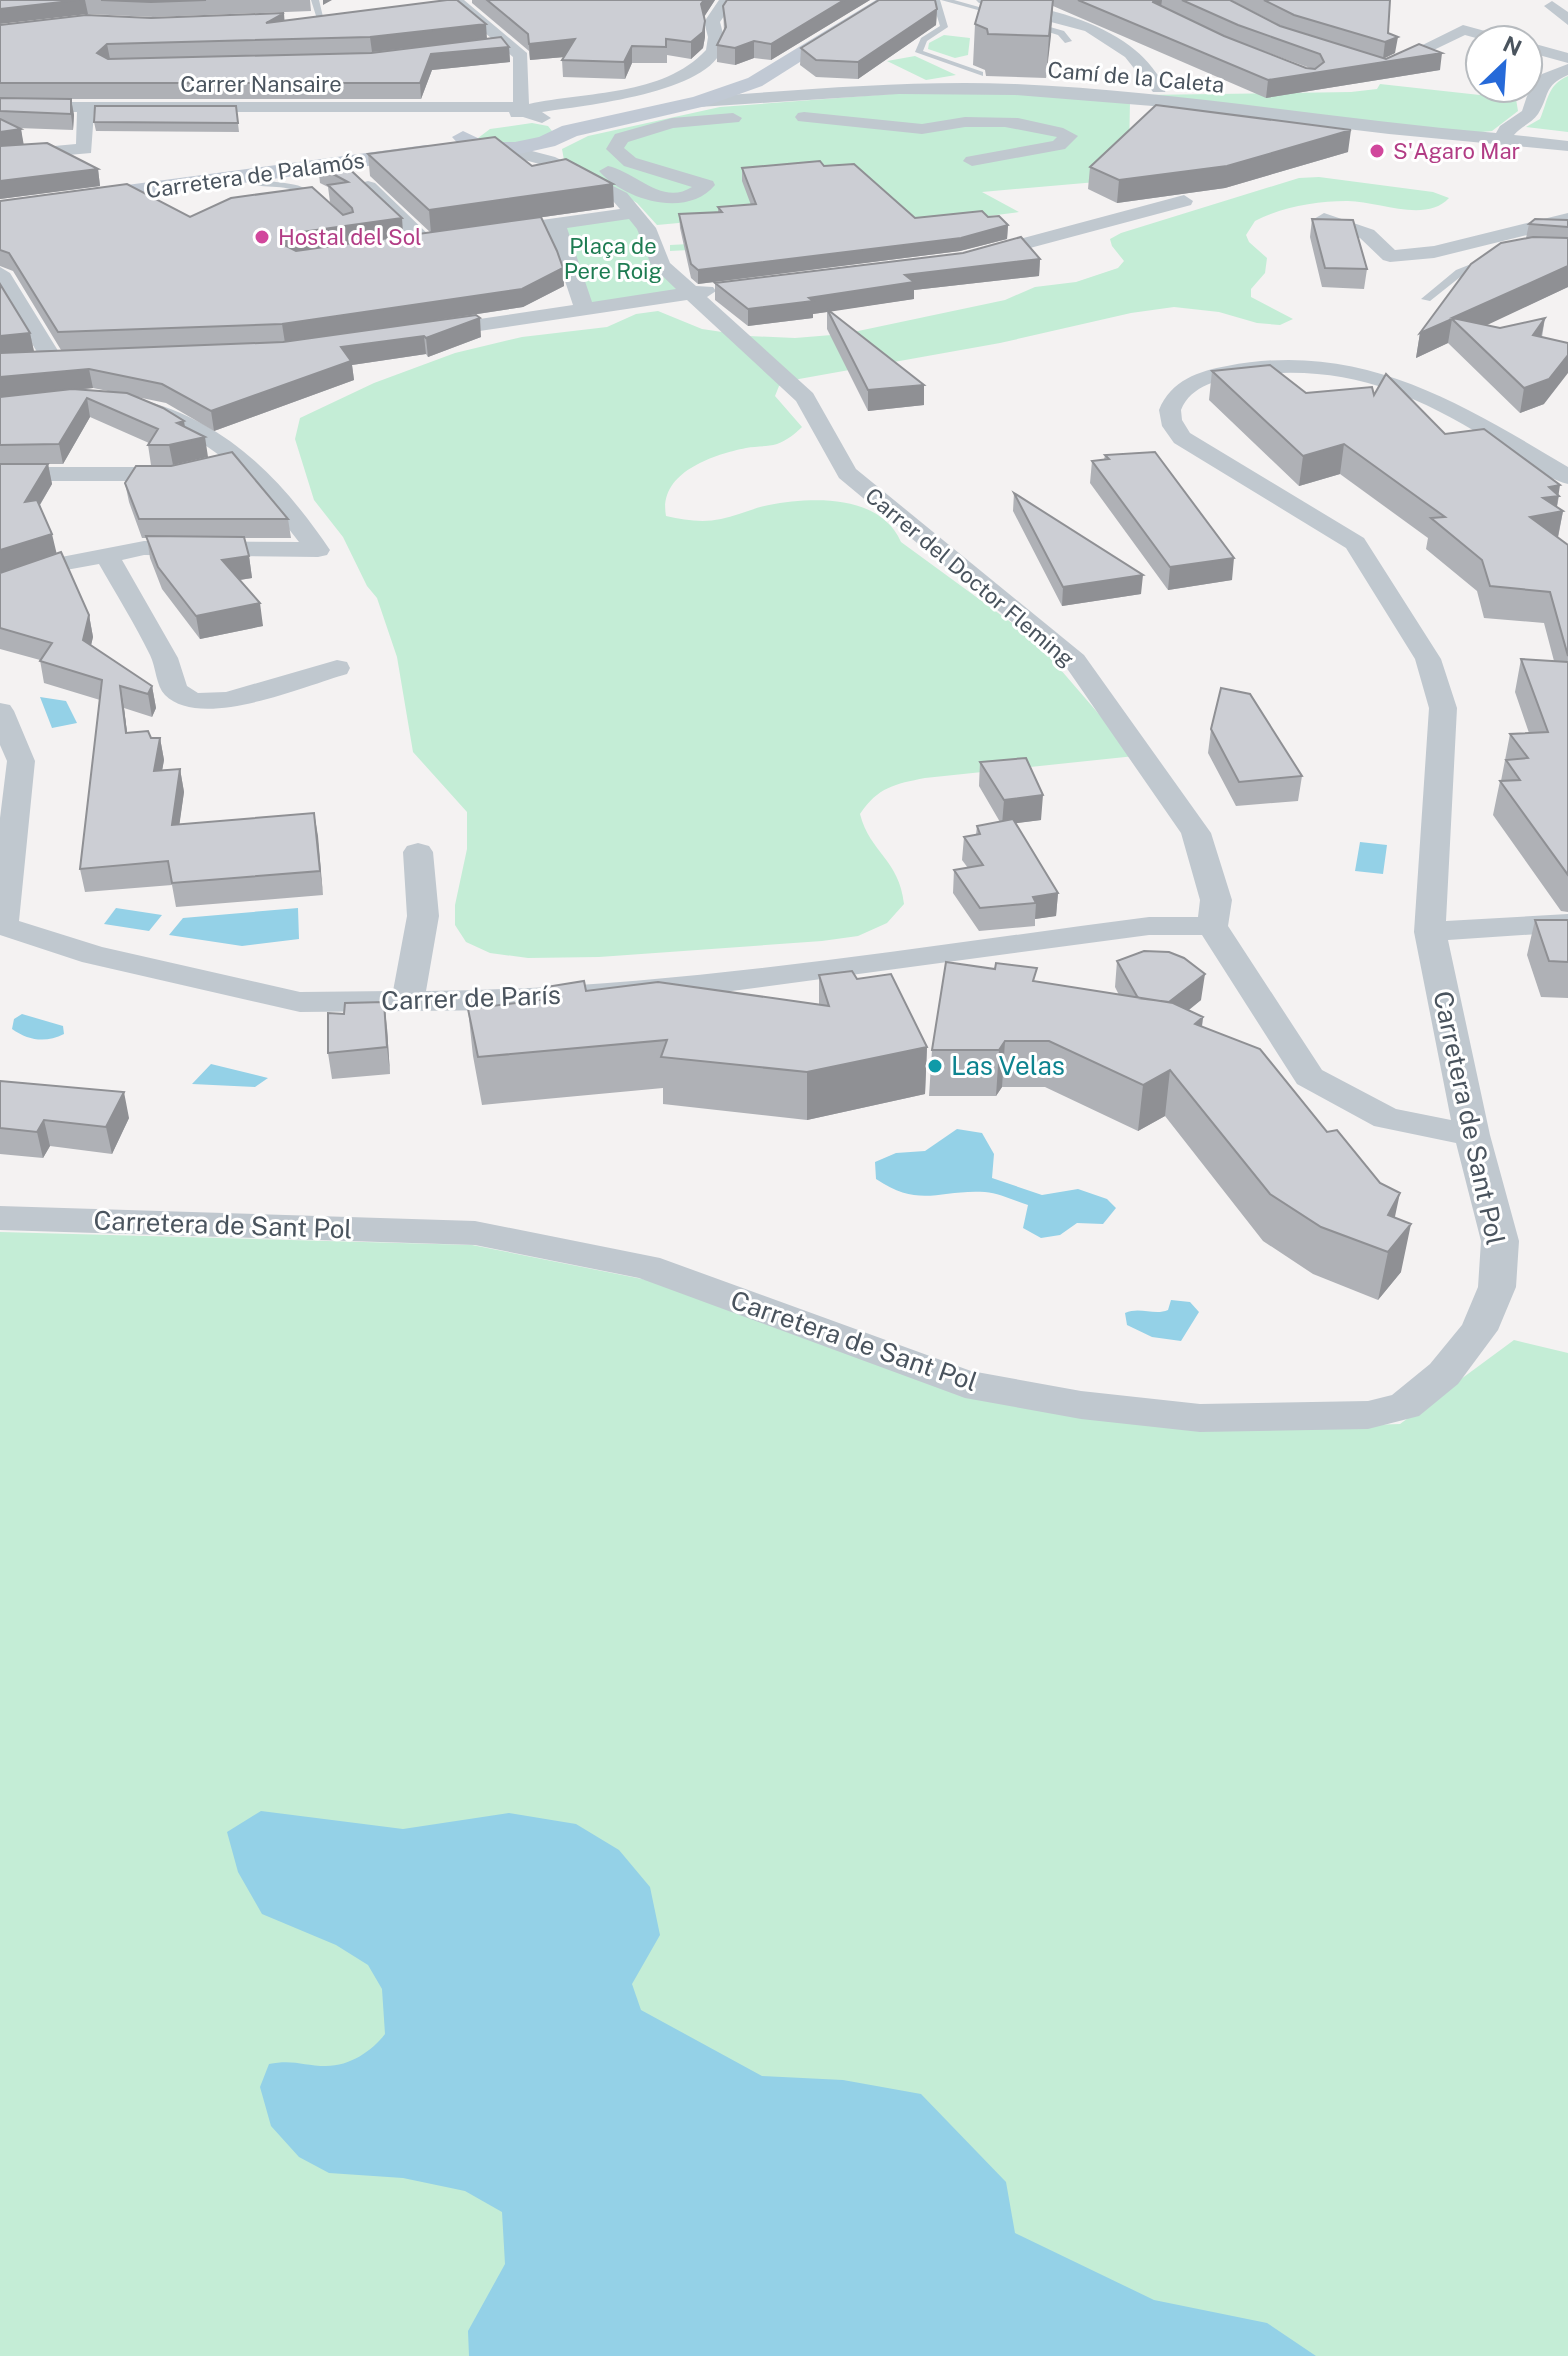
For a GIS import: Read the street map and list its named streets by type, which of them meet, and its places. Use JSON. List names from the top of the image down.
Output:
{
  "streets": {
    "main road": ["Carretera de Palamós"],
    "street": [
      "Camí de la Caleta",
      "Carrer Nansaire",
      "Carrer del Doctor Fleming",
      "Carrer de París",
      "Carretera de Sant Pol"
    ]
  },
  "crossings": [
    ["Carrer del Doctor Fleming", "Carrer de París"]
  ],
  "parks": ["Plaça de Pere Roig"],
  "places": ["S'Agaro Mar", "Hostal del Sol", "Las Velas"],
  "north": "top right"
}
